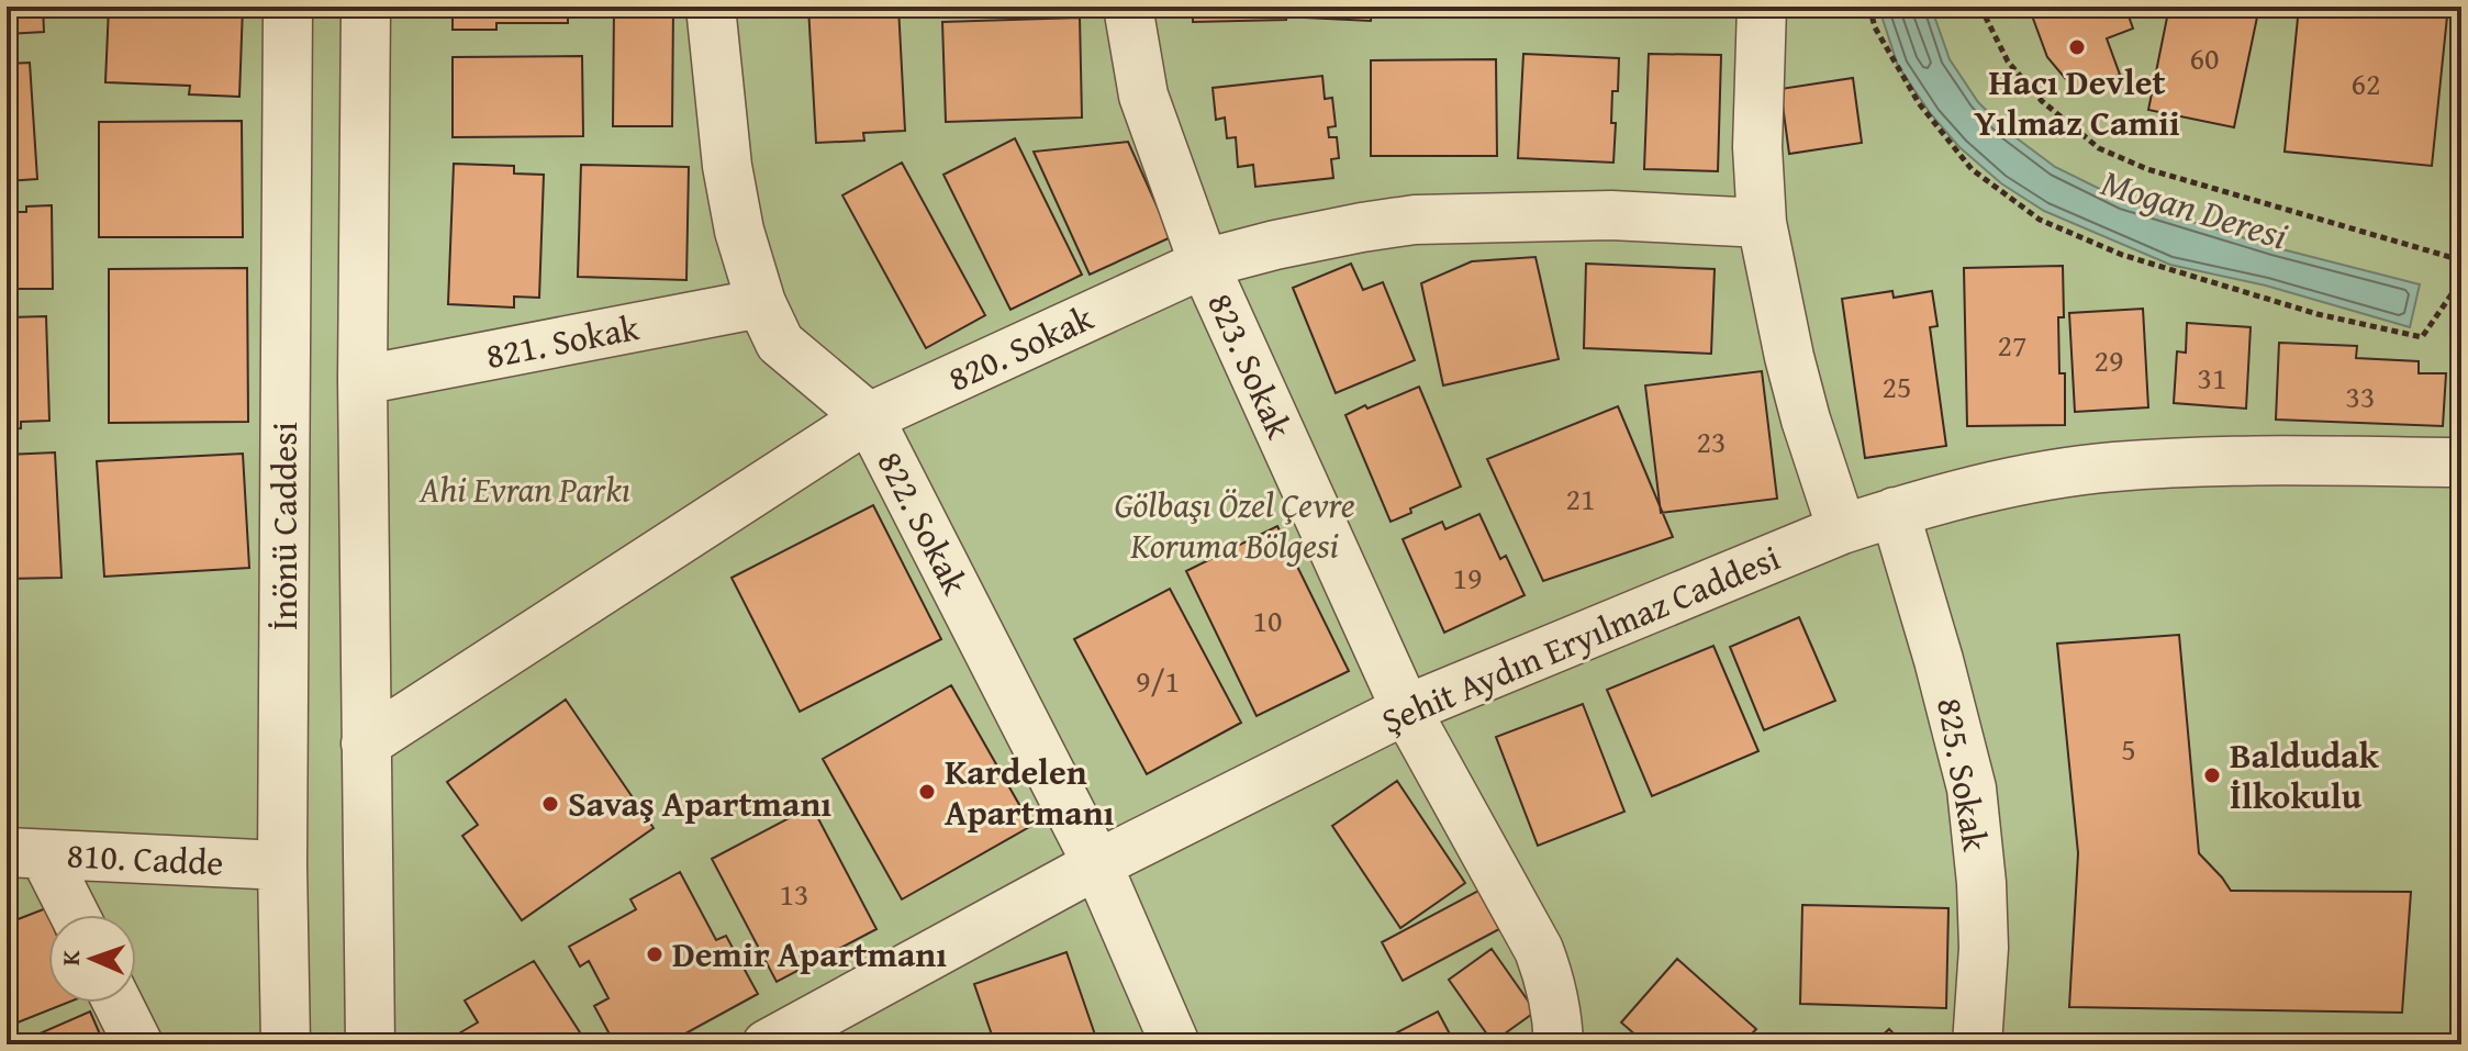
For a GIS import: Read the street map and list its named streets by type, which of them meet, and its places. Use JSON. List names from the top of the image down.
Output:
{
  "streets": {
    "street": [
      "821. Sokak",
      "820. Sokak",
      "823. Sokak",
      "822. Sokak",
      "İnönü Caddesi",
      "Şehit Aydın Eryılmaz Caddesi",
      "825. Sokak",
      "810. Cadde"
    ]
  },
  "crossings": [
    ["821. Sokak", "822. Sokak"],
    ["820. Sokak", "823. Sokak"],
    ["820. Sokak", "822. Sokak"],
    ["823. Sokak", "Şehit Aydın Eryılmaz Caddesi"],
    ["822. Sokak", "Şehit Aydın Eryılmaz Caddesi"],
    ["İnönü Caddesi", "810. Cadde"],
    ["Şehit Aydın Eryılmaz Caddesi", "825. Sokak"]
  ],
  "water": ["Mogan Deresi"],
  "parks": ["Ahi Evran Parkı", "Gölbaşı Özel Çevre Koruma Bölgesi"],
  "places": [
    "Hacı Devlet Yılmaz Camii",
    "Baldudak İlkokulu",
    "Kardelen Apartmanı",
    "Savaş Apartmanı",
    "Demir Apartmanı"
  ],
  "house_numbers": [
    "60",
    "62",
    "27",
    "29",
    "31",
    "25",
    "33",
    "23",
    "21",
    "19",
    "10",
    "9/1",
    "5",
    "13"
  ],
  "north": "left"
}
